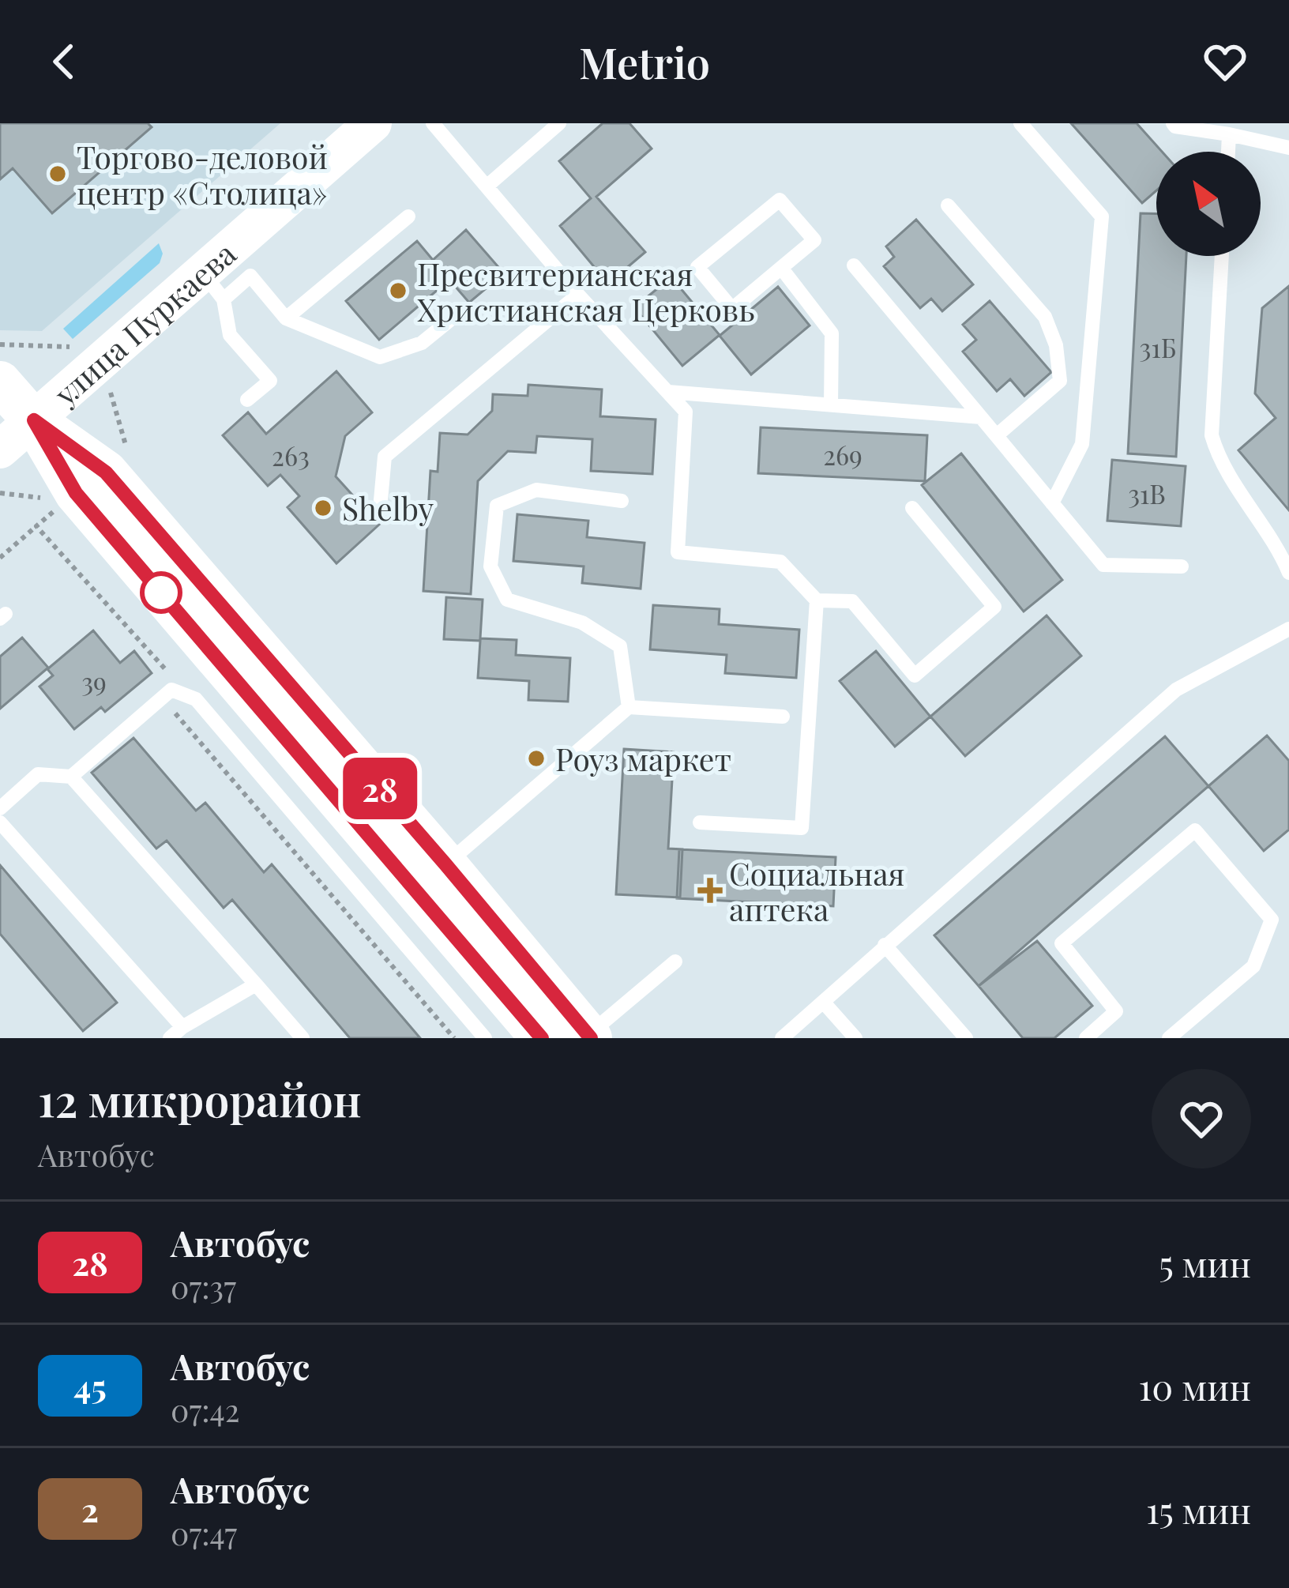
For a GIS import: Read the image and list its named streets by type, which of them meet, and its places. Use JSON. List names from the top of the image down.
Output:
{
  "streets": {
    "main road": ["улица Пуркаева"]
  },
  "places": {
    "other": [
      "Торгово-деловой центр «Столица»",
      "Пресвитерианская Христианская Церковь",
      "Shelby",
      "Роуз маркет"
    ],
    "health": ["Социальная аптека"]
  },
  "lines": ["bus line 28"],
  "house_numbers": [
    "31Б",
    "269",
    "263",
    "31В",
    "39"
  ],
  "north": "top left",
  "page": {
    "header": "Metrio",
    "on_map": "28",
    "heading": ["12 микрорайон", "Автобус"],
    "list": [
      {
        "mark": "28",
        "name": "Автобус",
        "note": "07:37",
        "value": "5 мин"
      },
      {
        "mark": "45",
        "name": "Автобус",
        "note": "07:42",
        "value": "10 мин"
      },
      {
        "mark": "2",
        "name": "Автобус",
        "note": "07:47",
        "value": "15 мин"
      }
    ]
  }
}
